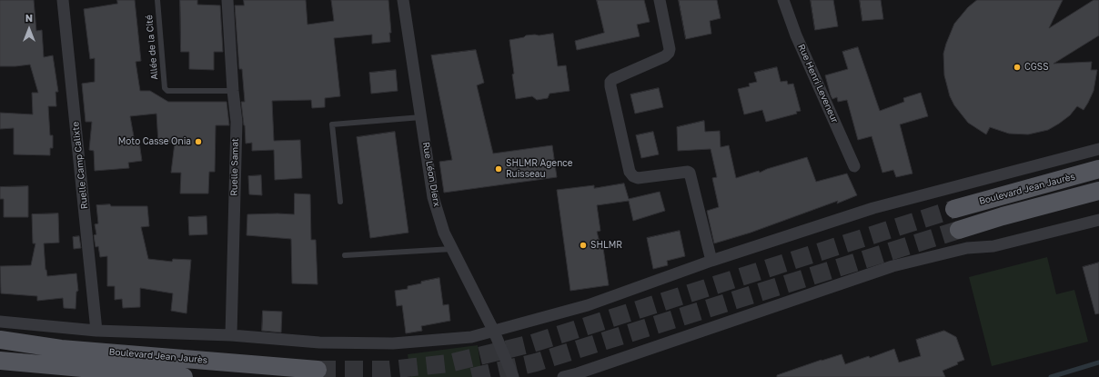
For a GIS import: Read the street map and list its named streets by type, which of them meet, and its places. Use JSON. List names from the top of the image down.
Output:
{
  "streets": {
    "main road": ["Boulevard Jean Jaurès"],
    "street": [
      "Rue Henri Leveneur",
      "Ruelle Camp Calixte",
      "Ruelle Samat",
      "Rue Léon Dierx"
    ],
    "lane": ["Allée de la Cité"]
  },
  "crossings": [
    ["Allée de la Cité", "Ruelle Samat"]
  ],
  "places": [
    "CGSS",
    "Moto Casse Onia",
    "SHLMR Agence Ruisseau",
    "SHLMR"
  ],
  "north": "top"
}
